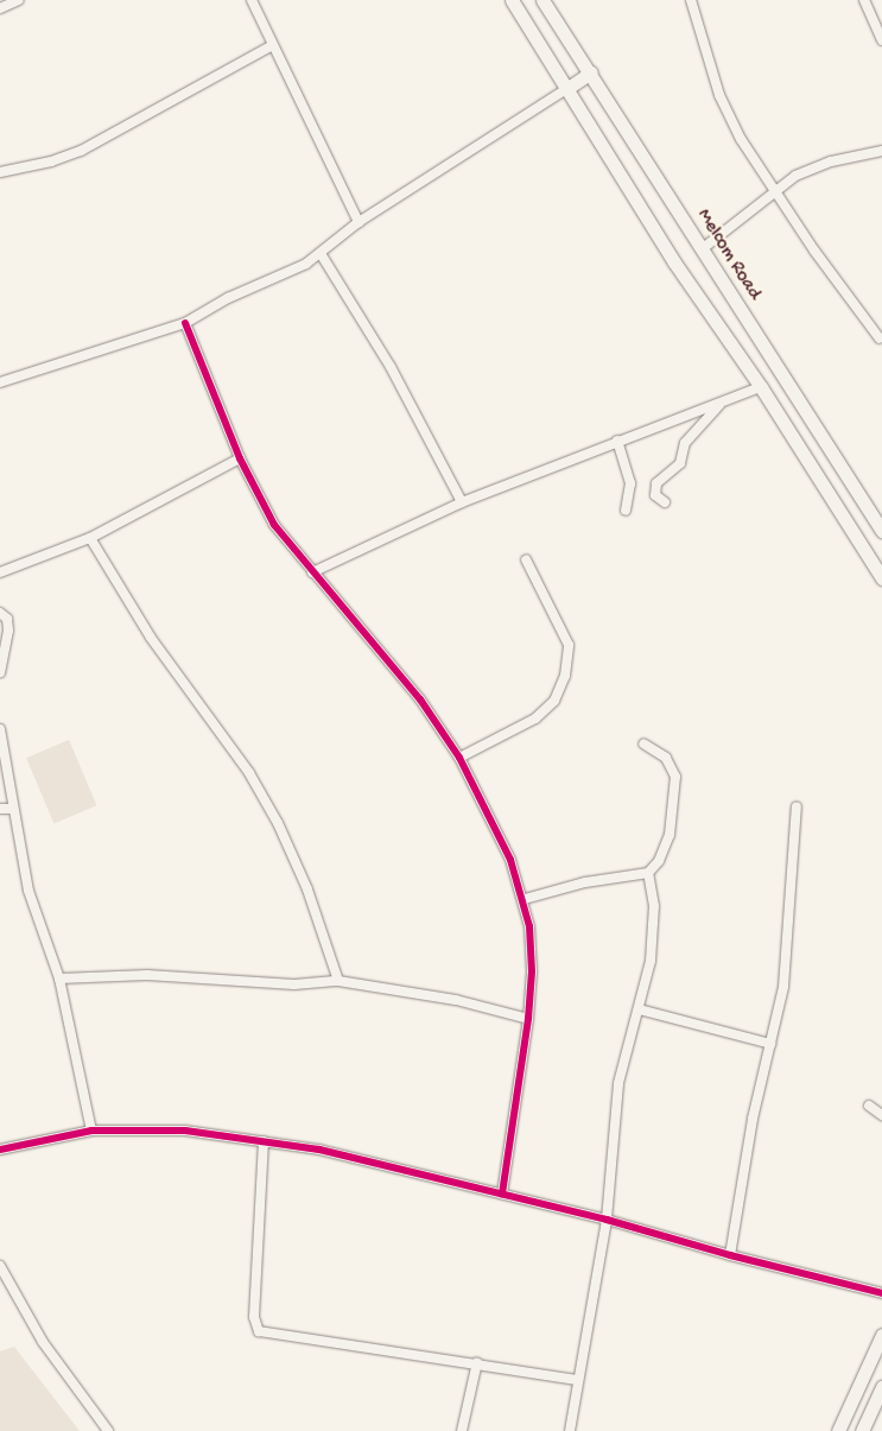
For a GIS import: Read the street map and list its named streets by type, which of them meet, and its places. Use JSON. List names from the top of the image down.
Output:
{
  "streets": {
    "main road": ["Melcom Road"]
  }
}
